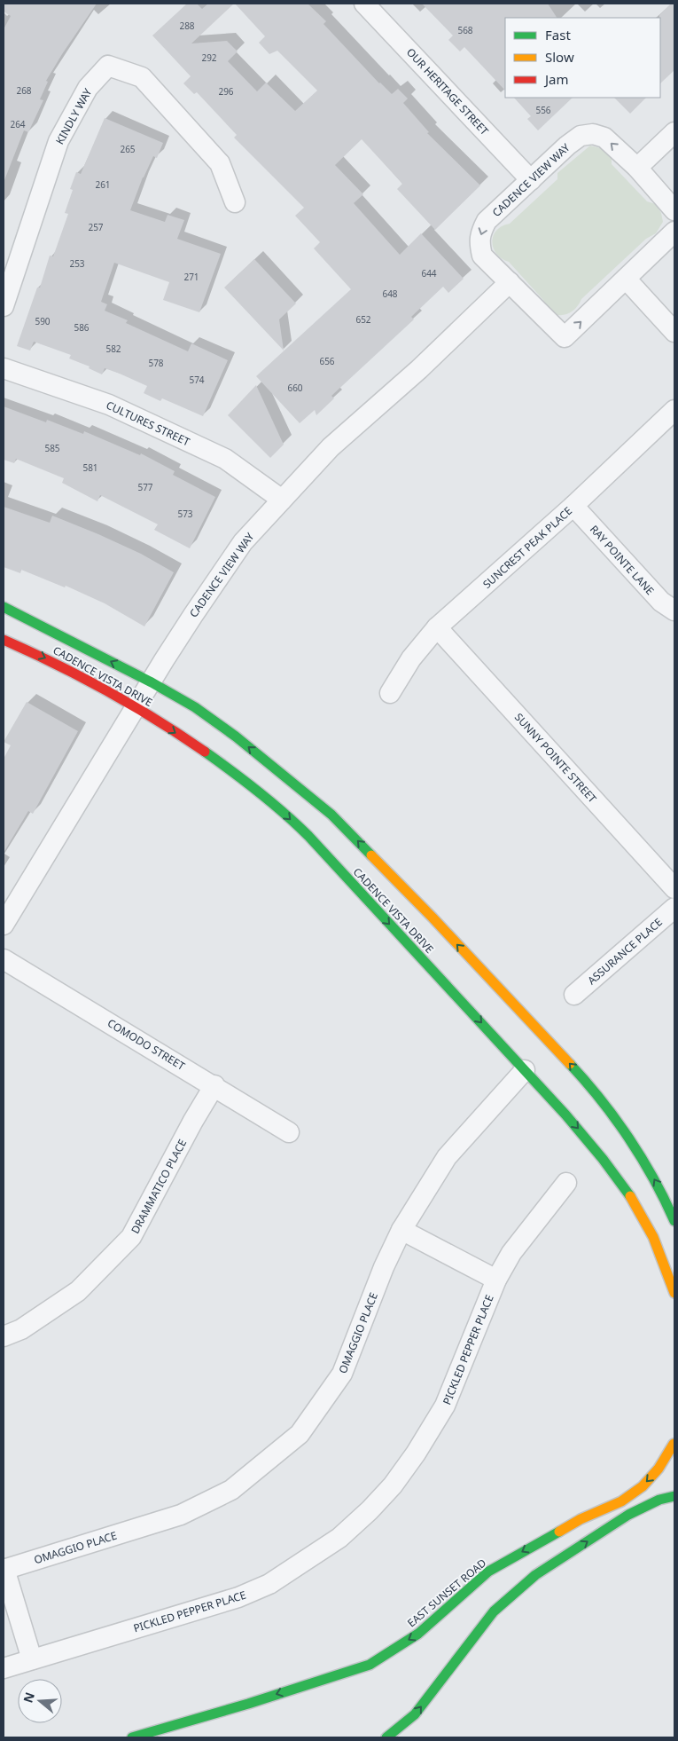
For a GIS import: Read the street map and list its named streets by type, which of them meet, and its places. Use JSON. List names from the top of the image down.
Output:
{
  "streets": {
    "street": [
      "OUR HERITAGE STREET",
      "KINDLY WAY",
      "CADENCE VIEW WAY",
      "CULTURES STREET",
      "SUNCREST PEAK PLACE",
      "RAY POINTE LANE",
      "CADENCE VISTA DRIVE",
      "SUNNY POINTE STREET",
      "ASSURANCE PLACE",
      "COMODO STREET",
      "DRAMMATICO PLACE",
      "OMAGGIO PLACE",
      "PICKLED PEPPER PLACE",
      "EAST SUNSET ROAD"
    ]
  },
  "crossings": [
    ["OUR HERITAGE STREET", "CADENCE VIEW WAY"],
    ["CADENCE VIEW WAY", "CULTURES STREET"],
    ["CADENCE VIEW WAY", "CADENCE VISTA DRIVE"],
    ["SUNCREST PEAK PLACE", "RAY POINTE LANE"],
    ["SUNCREST PEAK PLACE", "SUNNY POINTE STREET"],
    ["CADENCE VISTA DRIVE", "OMAGGIO PLACE"],
    ["COMODO STREET", "DRAMMATICO PLACE"]
  ],
  "house_numbers": [
    "288",
    "568",
    "292",
    "268",
    "296",
    "556",
    "264",
    "265",
    "261",
    "257",
    "253",
    "644",
    "271",
    "648",
    "652",
    "590",
    "586",
    "582",
    "656",
    "578",
    "574",
    "660",
    "585",
    "581",
    "577",
    "573"
  ],
  "legend": ["Fast", "Slow", "Jam"],
  "north": "left"
}
